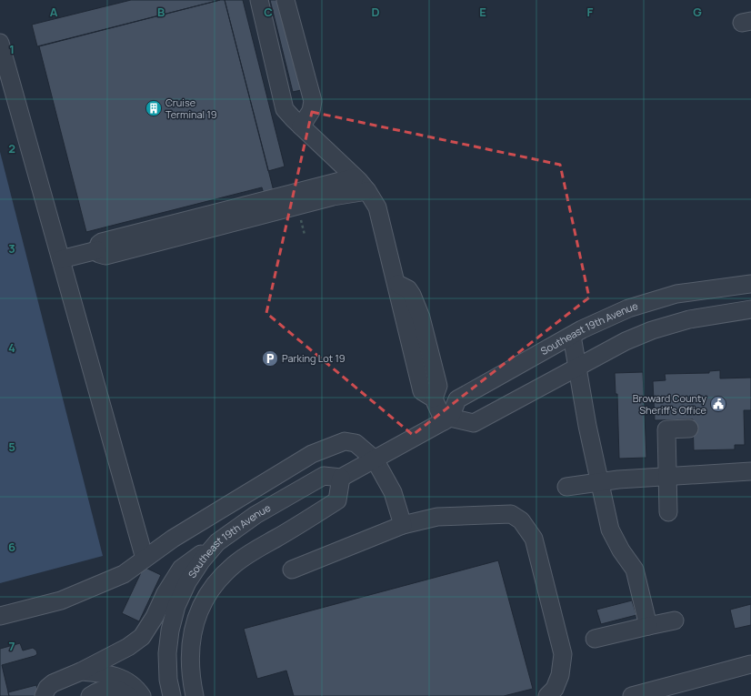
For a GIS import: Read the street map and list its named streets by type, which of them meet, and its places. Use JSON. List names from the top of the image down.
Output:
{
  "streets": {
    "street": ["Southeast 19th Avenue"]
  },
  "places": {
    "building": ["Cruise Terminal 19"],
    "parking": ["Parking Lot 19"],
    "public building": ["Broward County Sheriff's Office"]
  },
  "grid": {
    "columns": [
      "A",
      "B",
      "C",
      "D",
      "E",
      "F",
      "G"
    ],
    "rows": [
      "1",
      "2",
      "3",
      "4",
      "5",
      "6",
      "7"
    ]
  }
}
